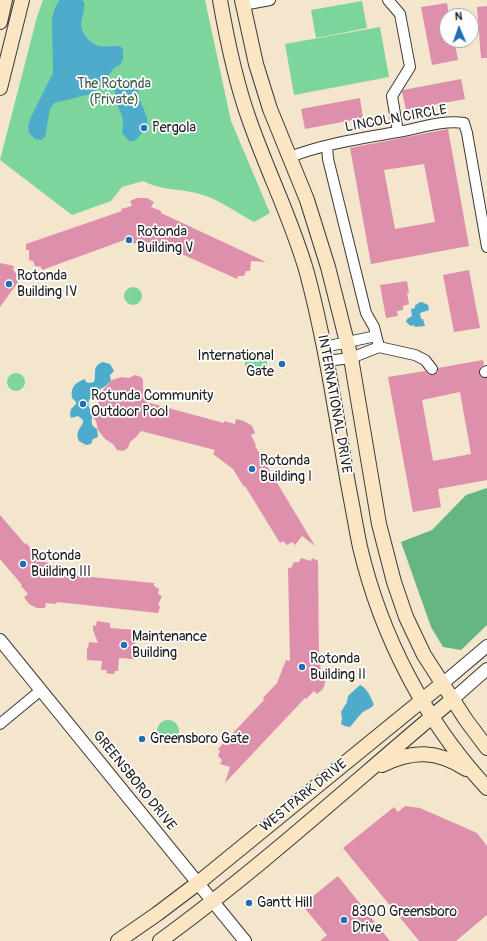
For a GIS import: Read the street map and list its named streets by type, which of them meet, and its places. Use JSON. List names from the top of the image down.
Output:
{
  "streets": {
    "main road": ["INTERNATIONAL DRIVE", "WESTPARK DRIVE"],
    "street": ["LINCOLN CIRCLE", "GREENSBORO DRIVE"]
  },
  "crossings": [
    ["LINCOLN CIRCLE", "INTERNATIONAL DRIVE"],
    ["INTERNATIONAL DRIVE", "WESTPARK DRIVE"],
    ["GREENSBORO DRIVE", "WESTPARK DRIVE"]
  ],
  "parks": ["The Rotonda (Private)"],
  "places": [
    "Pergola",
    "Rotonda Building V",
    "Rotonda Building IV",
    "International Gate",
    "Rotunda Community Outdoor Pool",
    "Rotonda Building I",
    "Rotonda Building III",
    "Maintenance Building",
    "Rotonda Building II",
    "Greensboro Gate",
    "Gantt Hill",
    "8300 Greensboro Drive"
  ],
  "north": "top"
}
